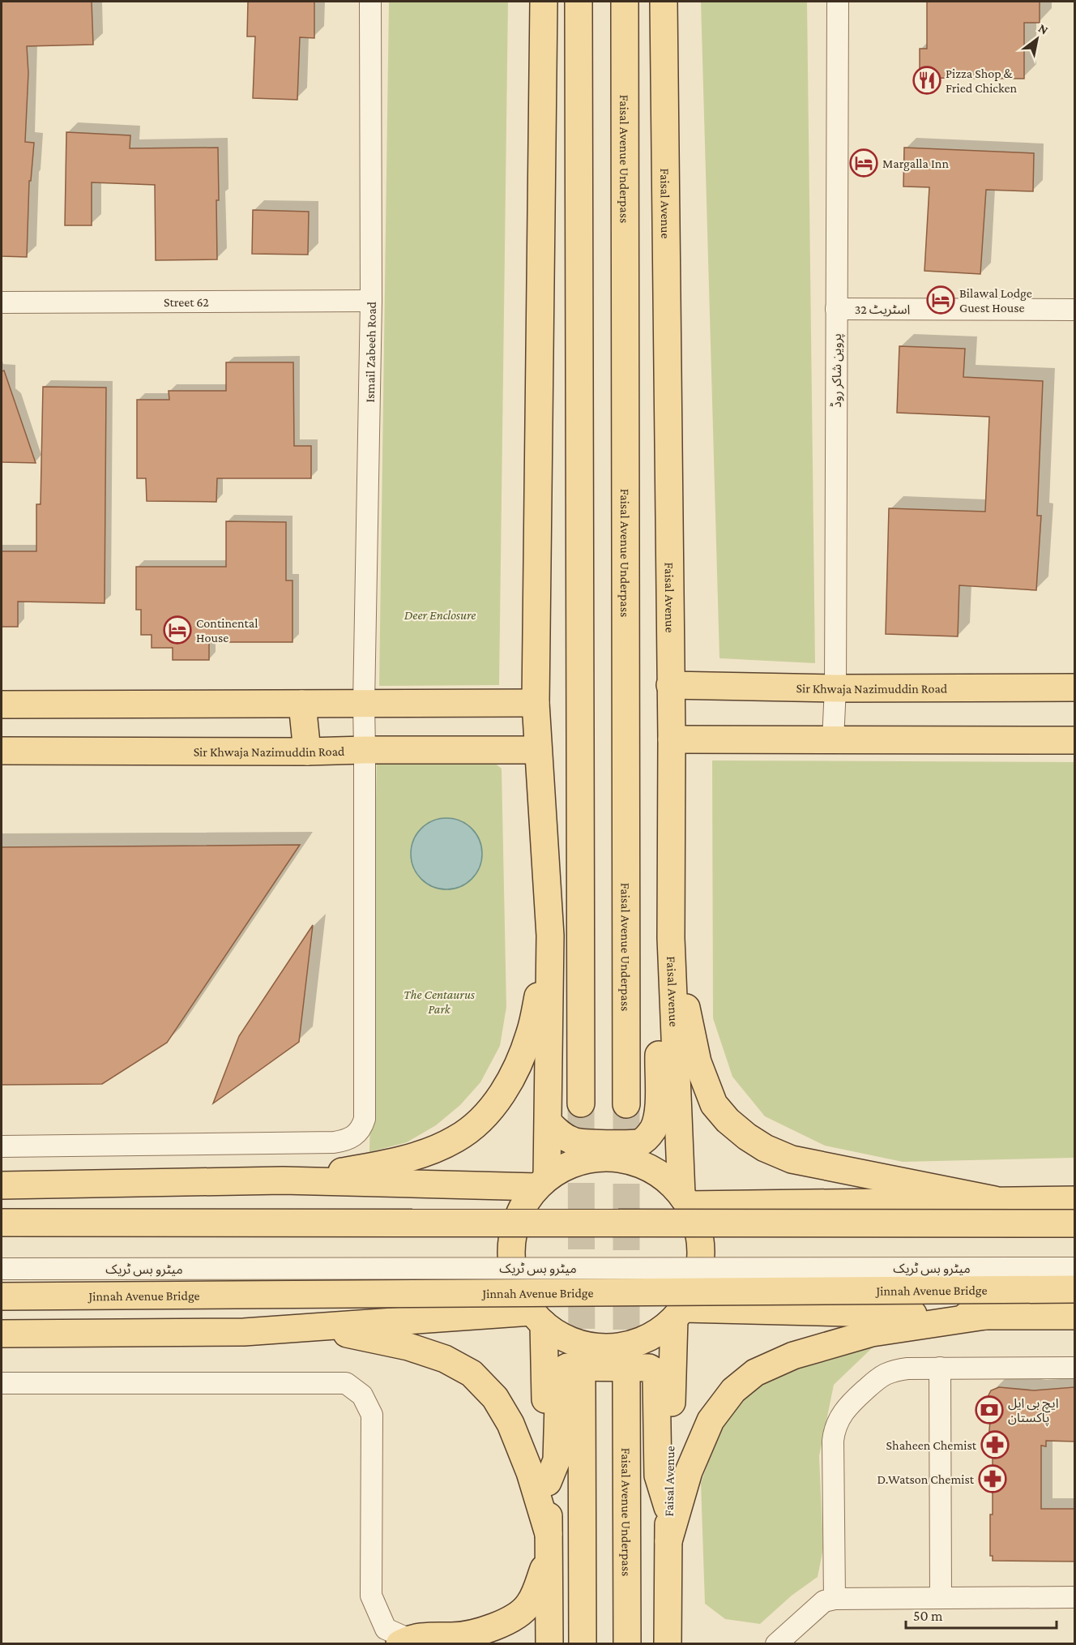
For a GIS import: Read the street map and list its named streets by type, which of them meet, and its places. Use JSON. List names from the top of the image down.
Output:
{
  "streets": {
    "main road": [
      "Faisal Avenue Underpass",
      "Faisal Avenue",
      "Sir Khwaja Nazimuddin Road",
      "Jinnah Avenue Bridge"
    ],
    "street": [
      "Street 62",
      "اسٹریٹ 32",
      "Ismail Zabeeh Road",
      "پروین شاکر روڈ",
      "میٹرو بس ٹریک"
    ]
  },
  "crossings": [
    ["Faisal Avenue", "Sir Khwaja Nazimuddin Road"],
    ["Street 62", "Ismail Zabeeh Road"],
    ["اسٹریٹ 32", "پروین شاکر روڈ"],
    ["Ismail Zabeeh Road", "Sir Khwaja Nazimuddin Road"],
    ["پروین شاکر روڈ", "Sir Khwaja Nazimuddin Road"]
  ],
  "parks": ["Deer Enclosure", "The Centaurus Park"],
  "places": {
    "restaurant": ["Pizza Shop & Fried Chicken"],
    "hotel": ["Margalla Inn", "Bilawal Lodge Guest House", "Continental House"],
    "bank": ["ایچ بی ایل پاکستان"],
    "pharmacy": ["Shaheen Chemist", "D.Watson Chemist"]
  },
  "scale_bar": "50 m",
  "north": "top right"
}
